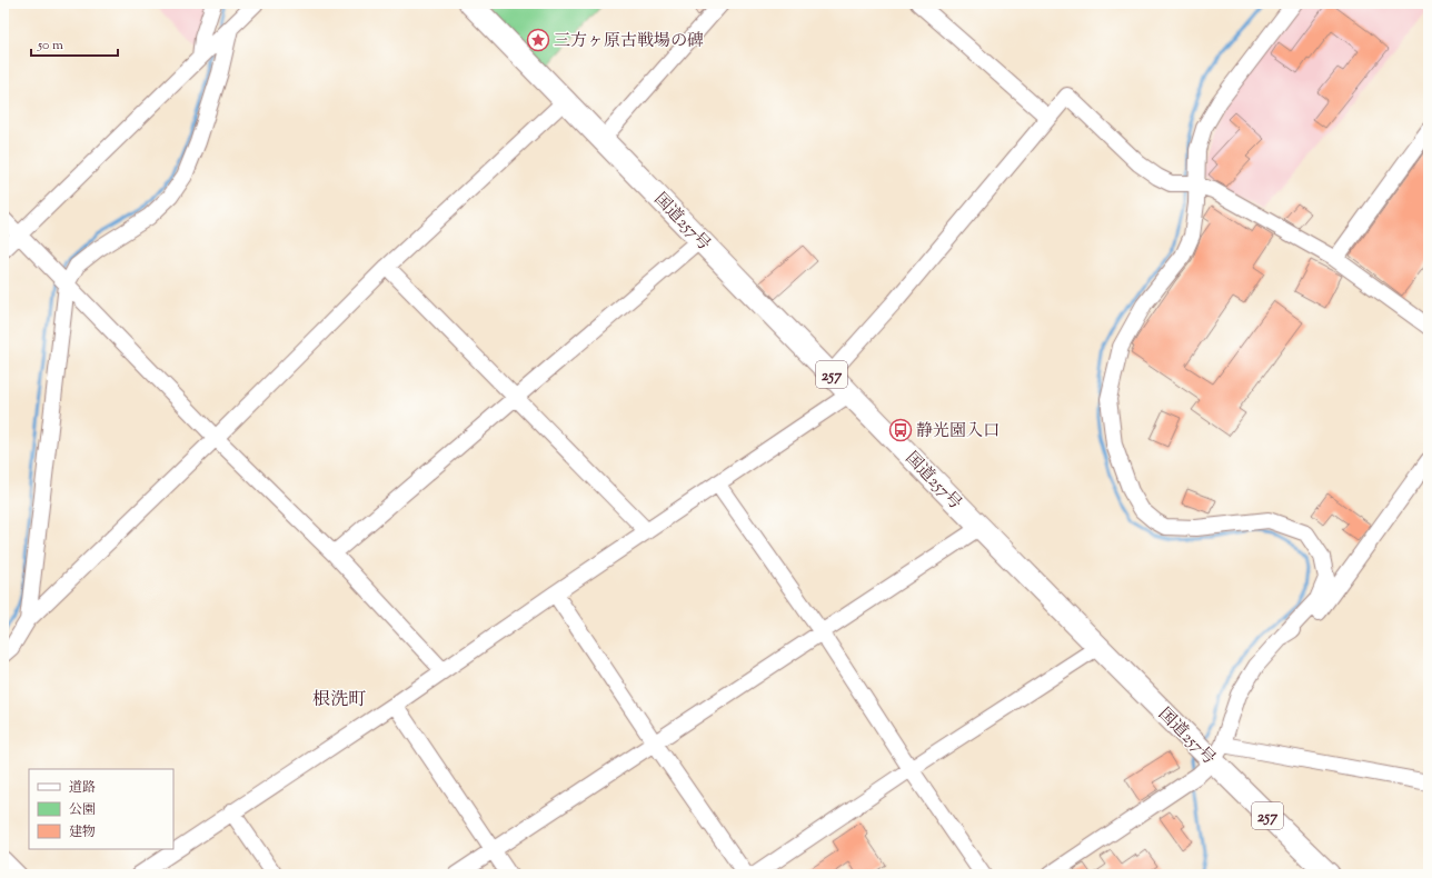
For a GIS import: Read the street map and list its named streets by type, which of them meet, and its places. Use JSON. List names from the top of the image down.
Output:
{
  "streets": {
    "highway": ["国道257号", "257"]
  },
  "districts": ["根洗町"],
  "places": {
    "place": ["三方ヶ原古戦場の碑"],
    "bus stop": ["静光園入口"]
  },
  "legend": ["道路", "公園", "建物"],
  "scale_bar": "50 m"
}
